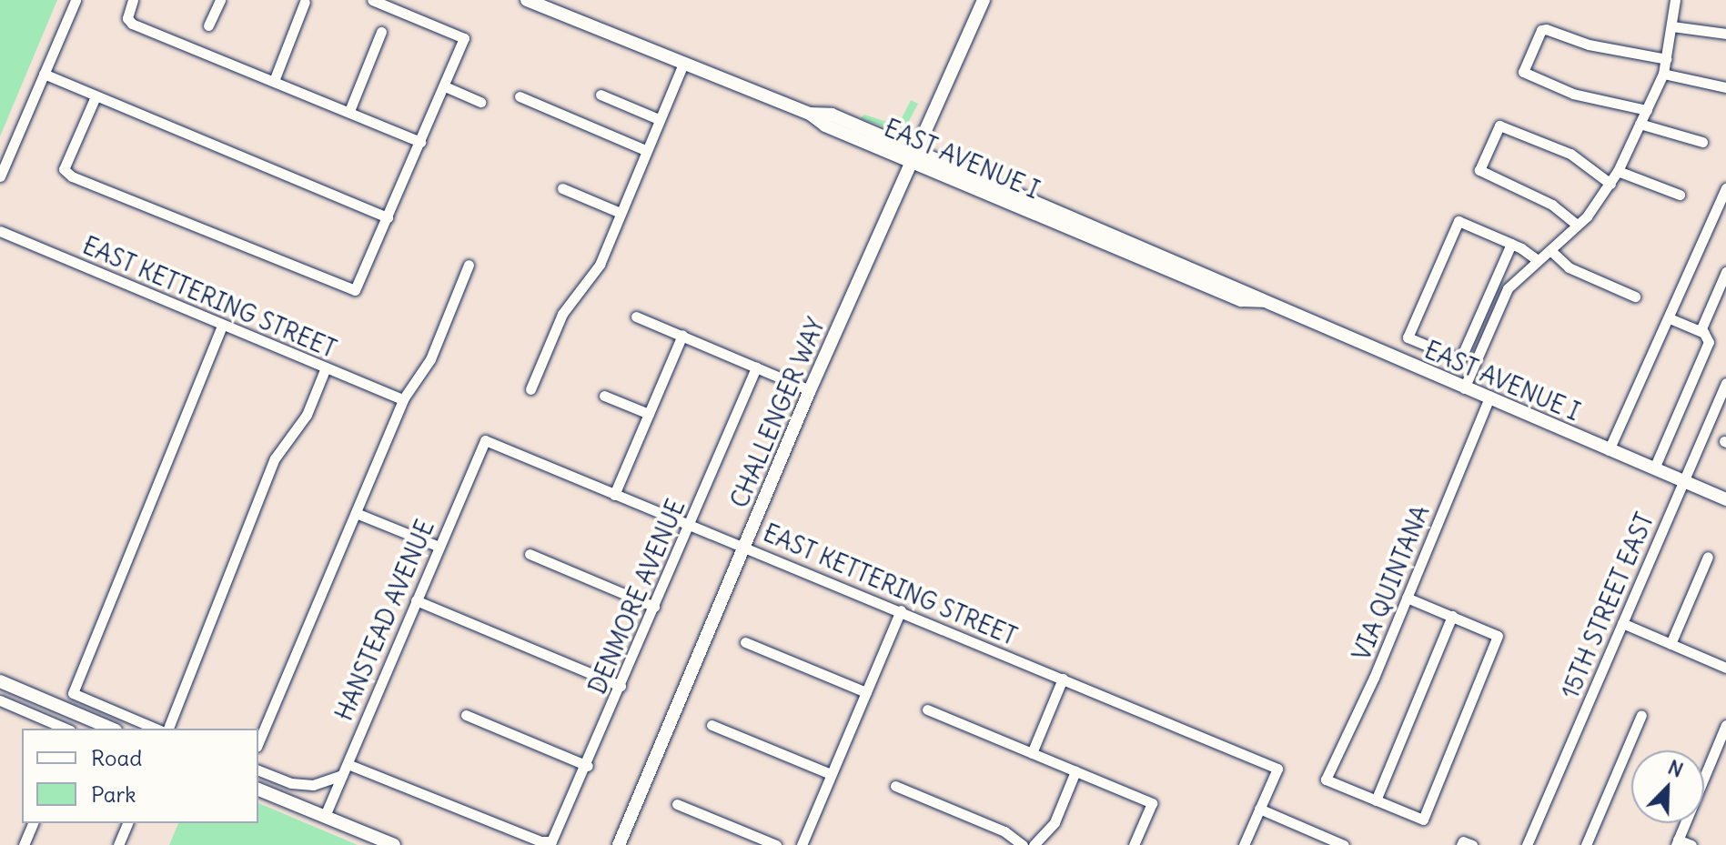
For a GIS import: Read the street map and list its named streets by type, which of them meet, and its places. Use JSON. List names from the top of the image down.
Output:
{
  "streets": {
    "main road": ["EAST AVENUE I", "CHALLENGER WAY"],
    "street": [
      "EAST KETTERING STREET",
      "VIA QUINTANA",
      "DENMORE AVENUE",
      "15TH STREET EAST",
      "HANSTEAD AVENUE"
    ]
  },
  "crossings": [
    ["EAST AVENUE I", "CHALLENGER WAY"],
    ["EAST AVENUE I", "VIA QUINTANA"],
    ["EAST AVENUE I", "15TH STREET EAST"],
    ["EAST KETTERING STREET", "CHALLENGER WAY"],
    ["EAST KETTERING STREET", "DENMORE AVENUE"],
    ["EAST KETTERING STREET", "HANSTEAD AVENUE"],
    ["DENMORE AVENUE", "HANSTEAD AVENUE"]
  ],
  "legend": ["Road", "Park"],
  "north": "top right"
}
